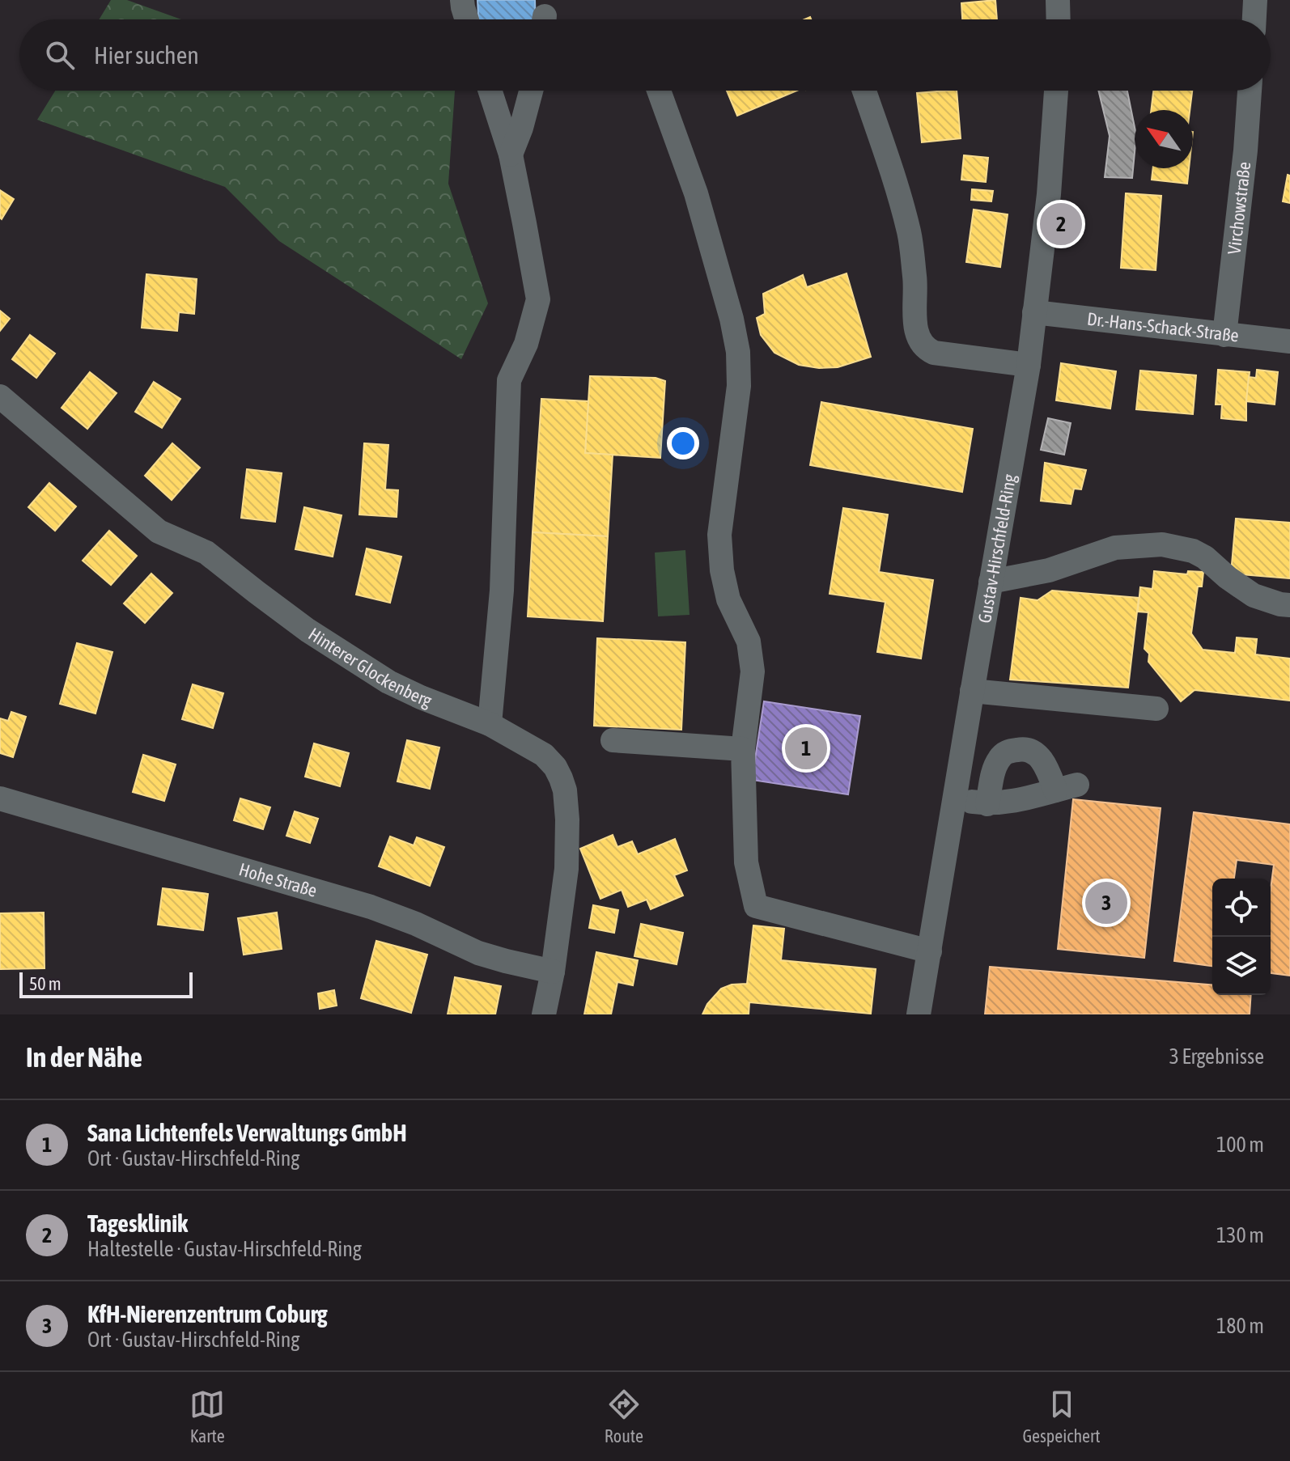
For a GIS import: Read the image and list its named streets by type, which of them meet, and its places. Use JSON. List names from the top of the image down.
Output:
{
  "streets": {
    "street": [
      "Virchowstraße",
      "Dr.-Hans-Schack-Straße",
      "Gustav-Hirschfeld-Ring",
      "Hinterer Glockenberg",
      "Hohe Straße"
    ]
  },
  "crossings": [
    ["Virchowstraße", "Dr.-Hans-Schack-Straße"],
    ["Dr.-Hans-Schack-Straße", "Gustav-Hirschfeld-Ring"],
    ["Hinterer Glockenberg", "Hohe Straße"]
  ],
  "scale_bar": "50 m",
  "north": "top left",
  "page": {
    "search": "Hier suchen",
    "pins": ["2", "1", "3"],
    "scale": "50 m",
    "heading": ["In der Nähe", "3 Ergebnisse"],
    "list": [
      {
        "mark": "1",
        "name": "Sana Lichtenfels Verwaltungs GmbH",
        "note": "Ort · Gustav-Hirschfeld-Ring",
        "value": "100 m"
      },
      {
        "mark": "2",
        "name": "Tagesklinik",
        "note": "Haltestelle · Gustav-Hirschfeld-Ring",
        "value": "130 m"
      },
      {
        "mark": "3",
        "name": "KfH-Nierenzentrum Coburg",
        "note": "Ort · Gustav-Hirschfeld-Ring",
        "value": "180 m"
      }
    ],
    "nav": ["Karte", "Route", "Gespeichert"]
  }
}
